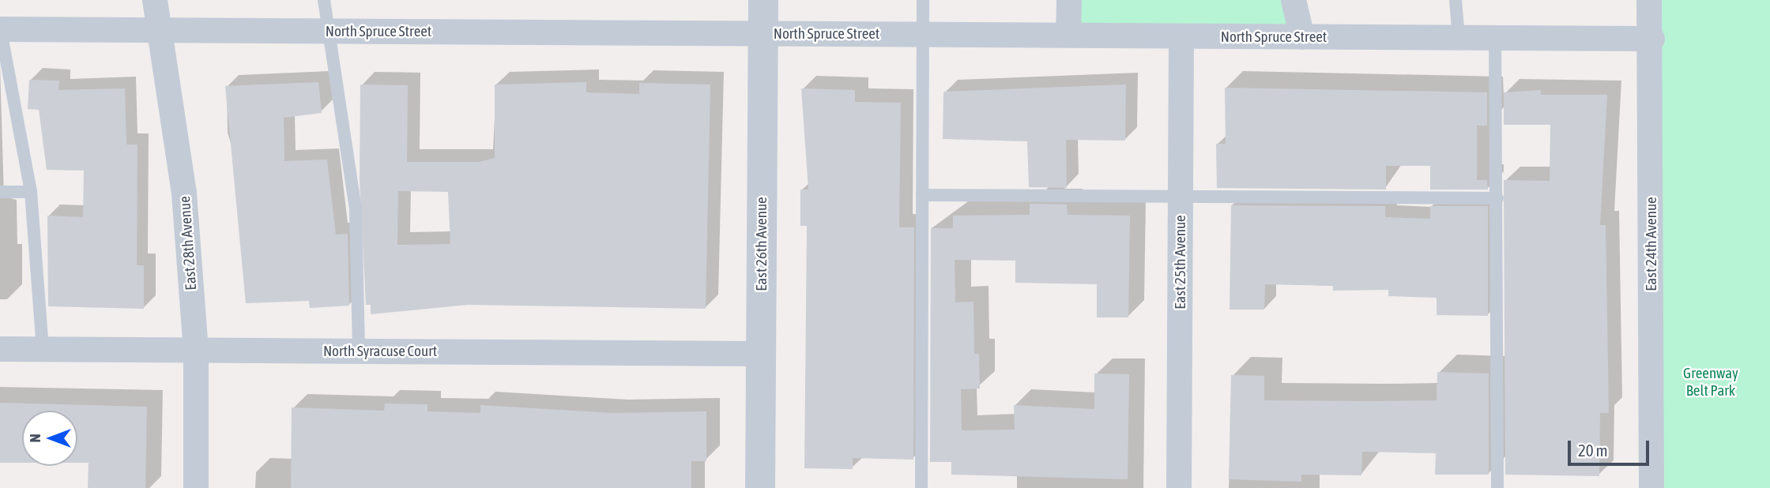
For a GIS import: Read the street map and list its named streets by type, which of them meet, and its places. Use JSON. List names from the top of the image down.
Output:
{
  "streets": {
    "street": [
      "North Spruce Street",
      "East 28th Avenue",
      "East 26th Avenue",
      "East 24th Avenue",
      "East 25th Avenue",
      "North Syracuse Court"
    ]
  },
  "crossings": [
    ["North Spruce Street", "East 28th Avenue"],
    ["North Spruce Street", "East 26th Avenue"],
    ["North Spruce Street", "East 24th Avenue"],
    ["North Spruce Street", "East 25th Avenue"],
    ["East 28th Avenue", "North Syracuse Court"],
    ["East 26th Avenue", "North Syracuse Court"]
  ],
  "parks": ["Greenway Belt Park"],
  "scale_bar": "20 m",
  "north": "left"
}
